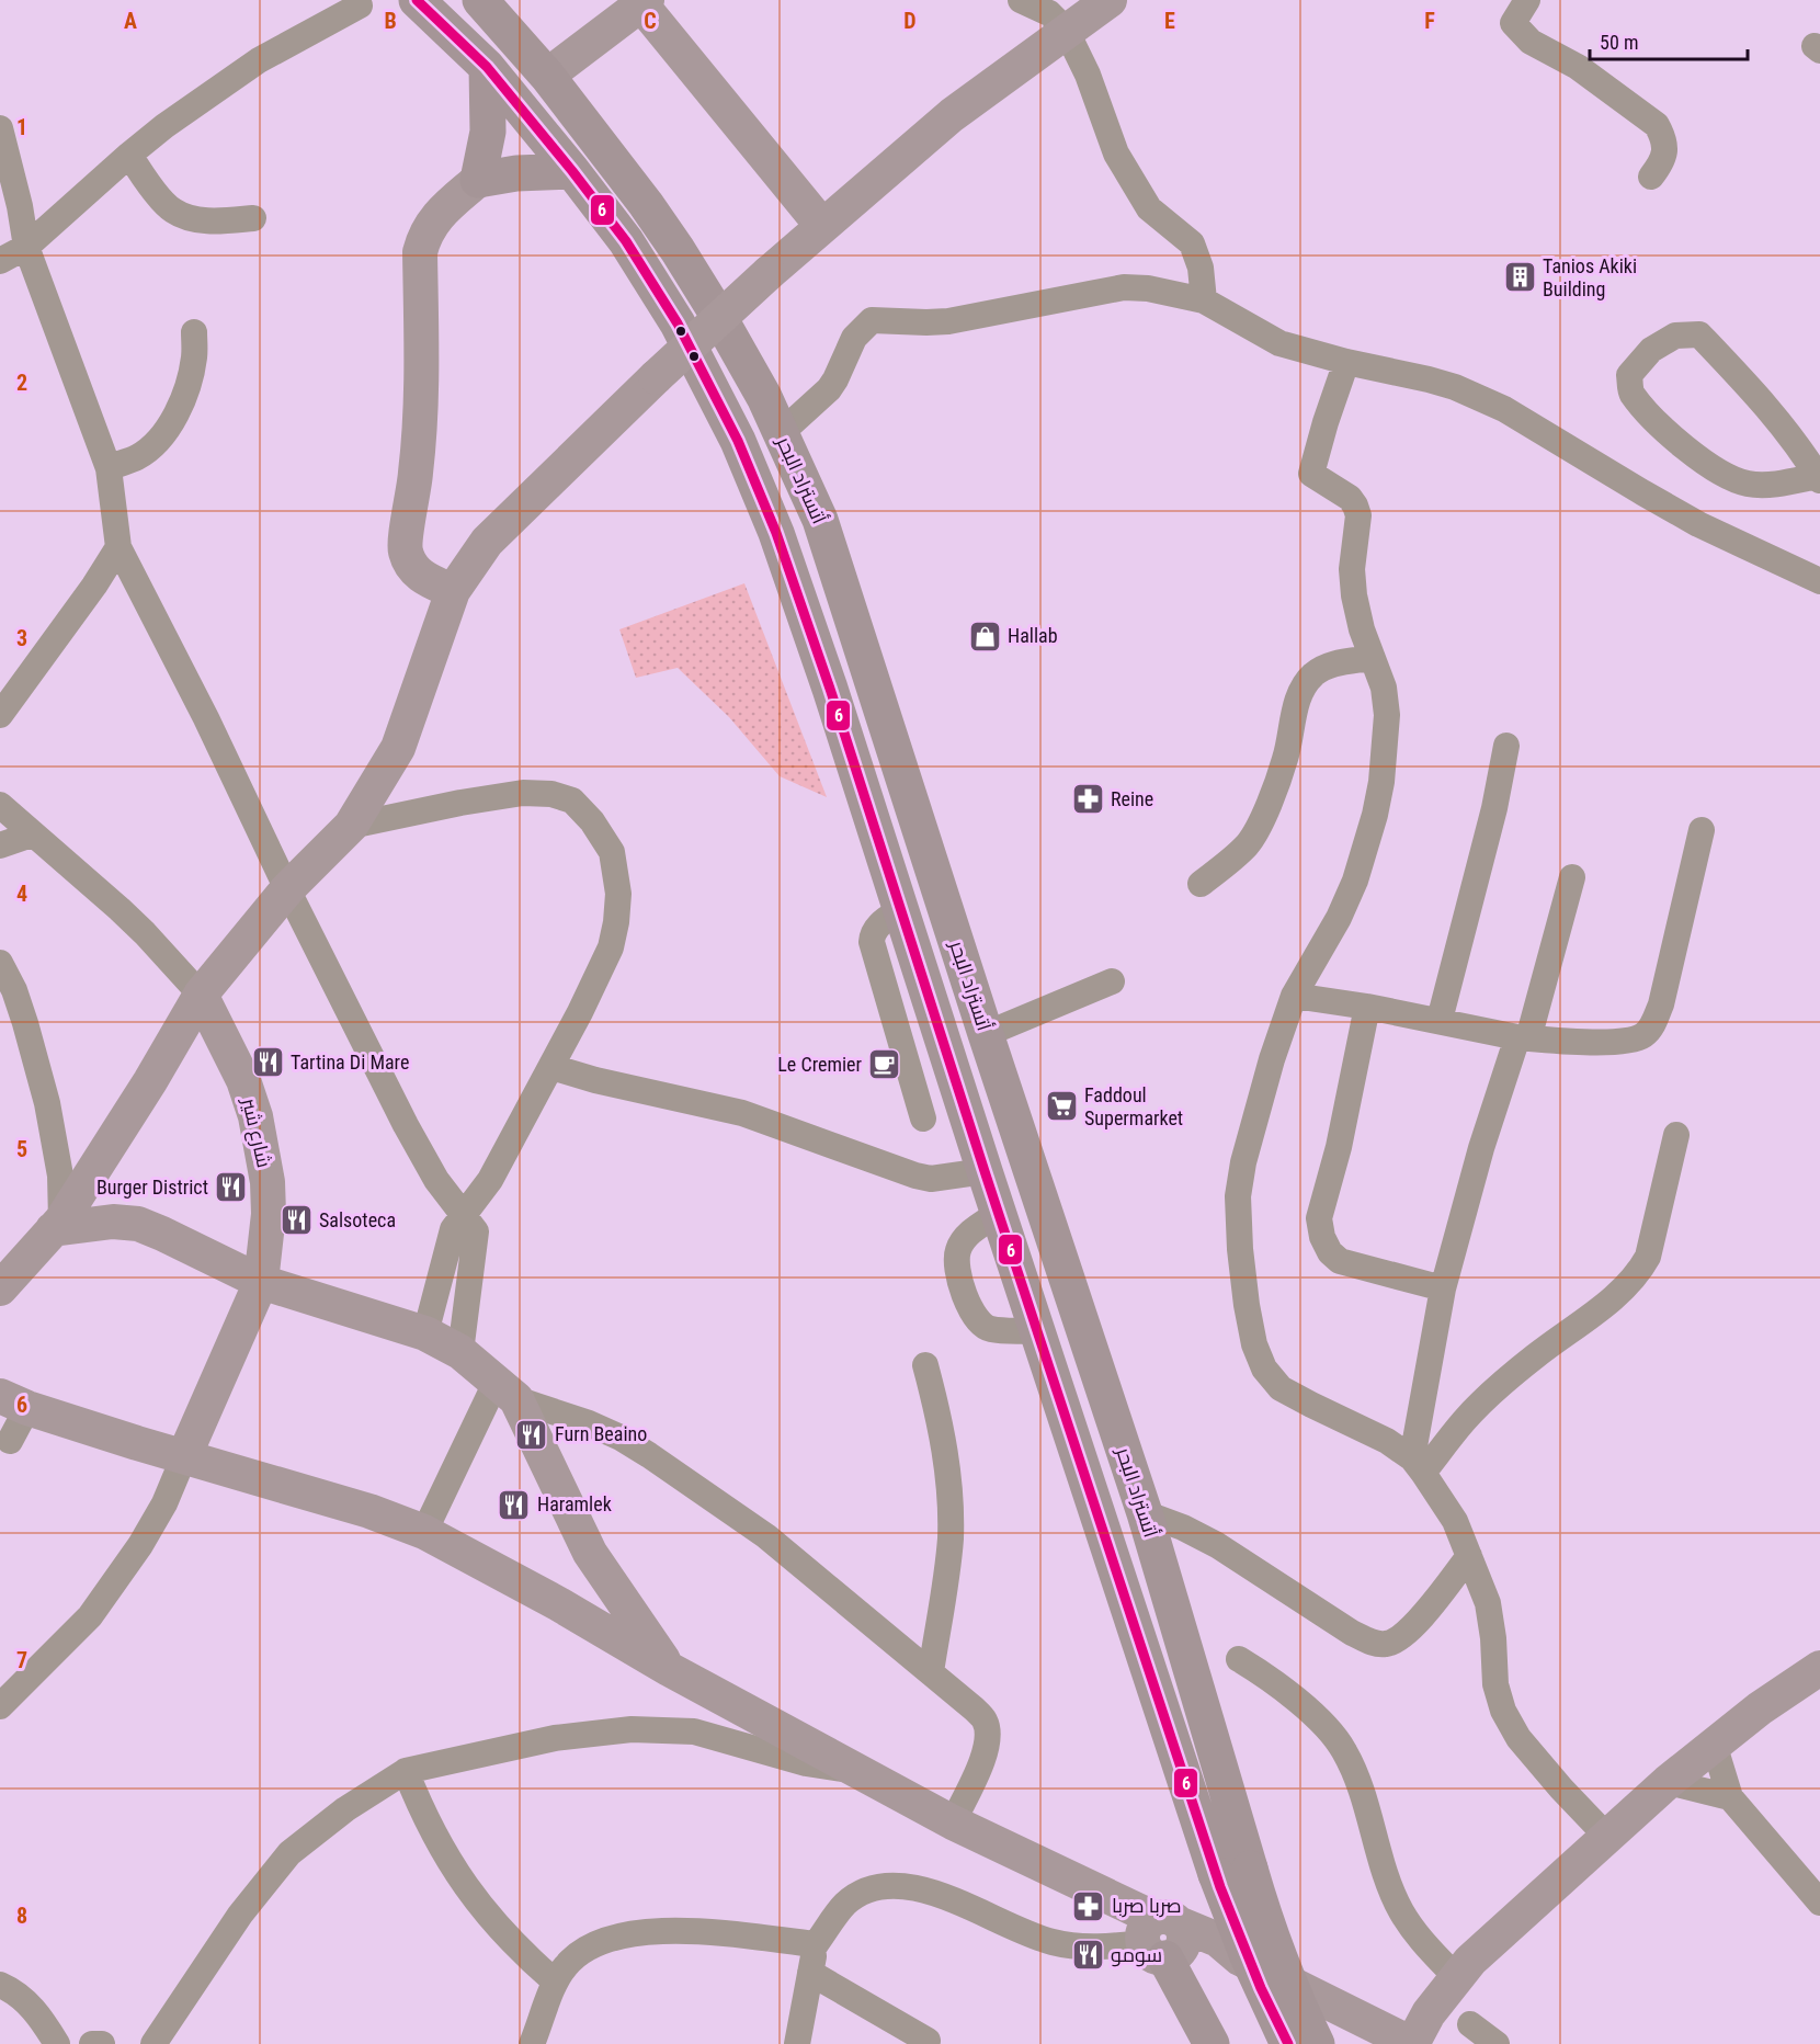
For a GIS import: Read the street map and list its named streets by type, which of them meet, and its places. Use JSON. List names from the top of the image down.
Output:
{
  "streets": {
    "highway": ["أتستراد البحر"],
    "main road": ["شارع شير"]
  },
  "places": {
    "building": ["Tanios Akiki Building"],
    "shop": ["Hallab"],
    "pharmacy": ["Reine", "صربا صربا"],
    "restaurant": [
      "Tartina Di Mare",
      "Burger District",
      "Salsoteca",
      "Furn Beaino",
      "Haramlek",
      "سومو"
    ],
    "cafe": ["Le Cremier"],
    "supermarket": ["Faddoul Supermarket"]
  },
  "lines": ["transit line 6"],
  "scale_bar": "50 m",
  "grid": {
    "columns": [
      "A",
      "B",
      "C",
      "D",
      "E",
      "F"
    ],
    "rows": [
      "1",
      "2",
      "3",
      "4",
      "5",
      "6",
      "7",
      "8"
    ]
  }
}
